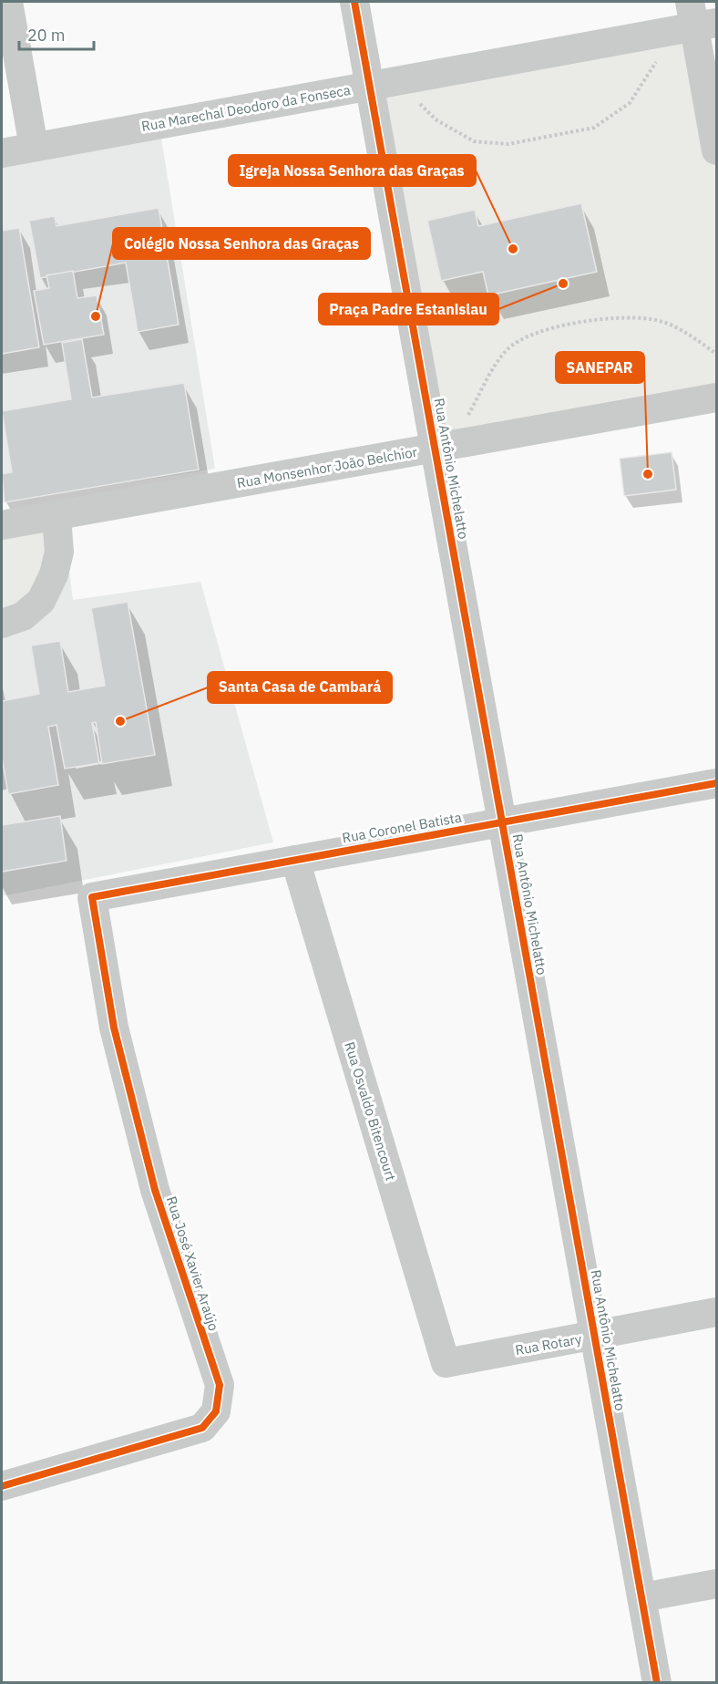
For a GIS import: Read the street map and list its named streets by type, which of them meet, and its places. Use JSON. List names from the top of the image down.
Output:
{
  "streets": {
    "street": [
      "Rua Marechal Deodoro da Fonseca",
      "Rua Monsenhor João Belchior",
      "Rua Antônio Michelatto",
      "Rua Coronel Batista",
      "Rua Osvaldo Bitencourt",
      "Rua José Xavier Araújo",
      "Rua Rotary"
    ]
  },
  "crossings": [
    ["Rua Marechal Deodoro da Fonseca", "Rua Antônio Michelatto"],
    ["Rua Monsenhor João Belchior", "Rua Antônio Michelatto"],
    ["Rua Antônio Michelatto", "Rua Coronel Batista"],
    ["Rua Antônio Michelatto", "Rua Rotary"],
    ["Rua Coronel Batista", "Rua Osvaldo Bitencourt"],
    ["Rua Coronel Batista", "Rua José Xavier Araújo"],
    ["Rua Osvaldo Bitencourt", "Rua Rotary"]
  ],
  "places": [
    "Igreja Nossa Senhora das Graças",
    "Praça Padre Estanislau",
    "Colégio Nossa Senhora das Graças",
    "SANEPAR",
    "Santa Casa de Cambará"
  ],
  "scale_bar": "20 m"
}
